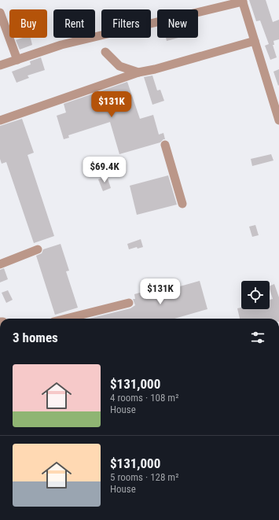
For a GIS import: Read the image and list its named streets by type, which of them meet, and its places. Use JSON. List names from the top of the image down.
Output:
{
  "page": {
    "chip": [
      "Buy",
      "Rent",
      "Filters",
      "New"
    ],
    "price": ["$131K", "$69.4K", "$131K"],
    "heading": "3 homes",
    "list": [
      {
        "name": "$131,000",
        "note": "4 rooms · 108 m² · House"
      },
      {
        "name": "$131,000",
        "note": "5 rooms · 128 m² · House"
      }
    ]
  }
}
